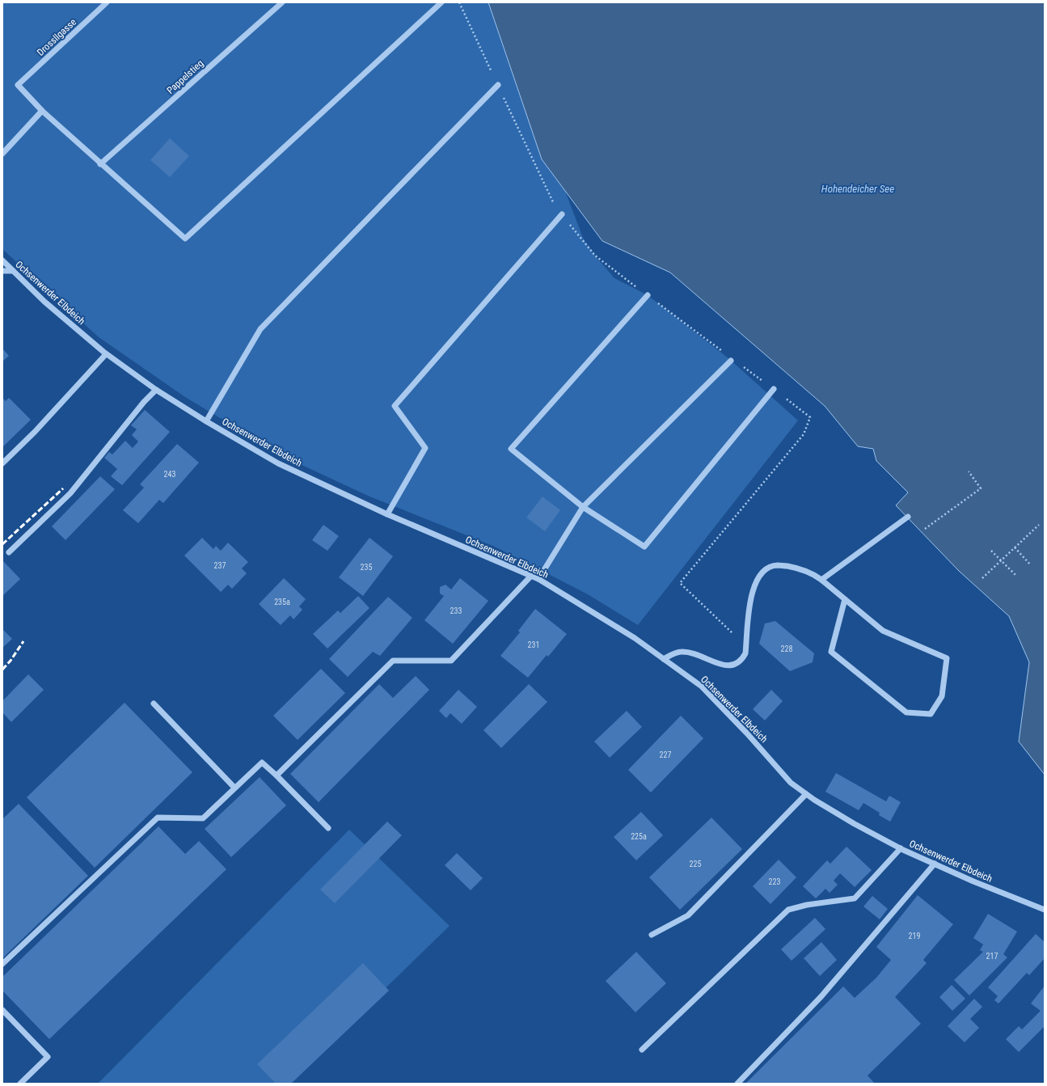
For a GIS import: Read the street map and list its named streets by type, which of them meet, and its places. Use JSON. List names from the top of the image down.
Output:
{
  "streets": {
    "street": ["Drossllgasse", "Pappelstieg", "Ochsenwerder Elbdeich"]
  },
  "water": ["Hohendeicher See"],
  "house_numbers": [
    "243",
    "237",
    "235",
    "235a",
    "233",
    "231",
    "228",
    "227",
    "225a",
    "225",
    "223",
    "219",
    "217"
  ]
}
